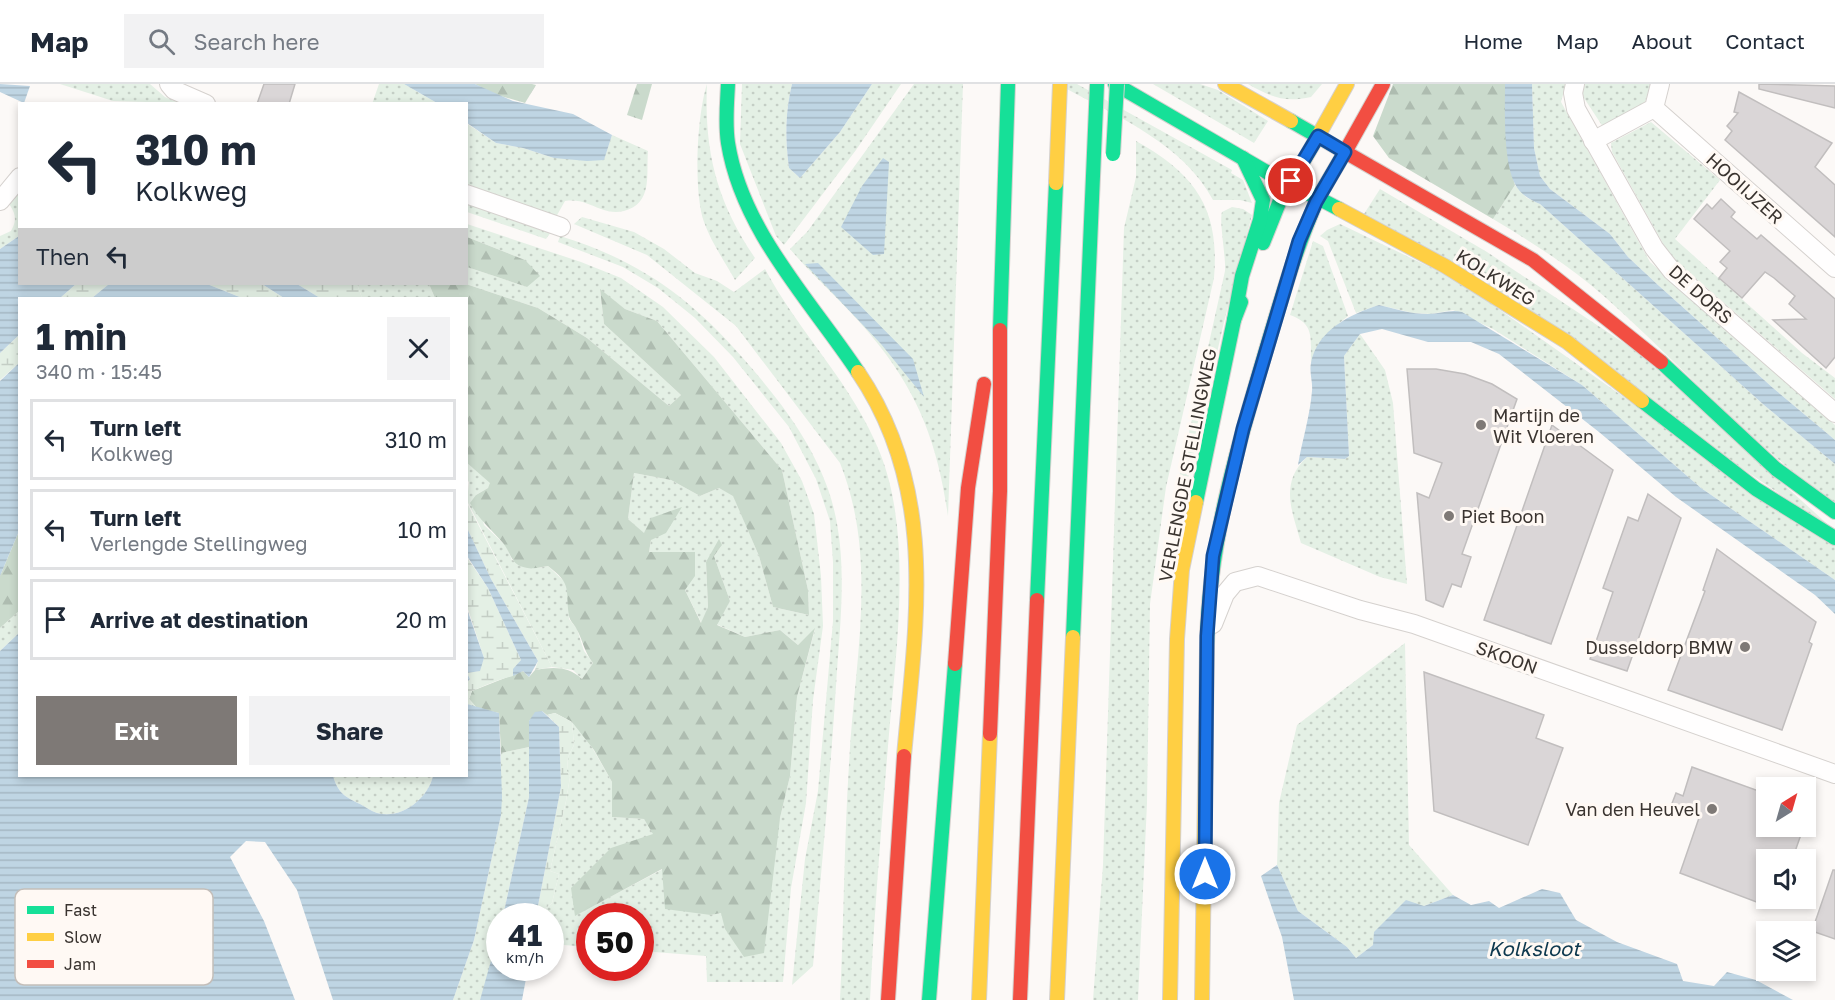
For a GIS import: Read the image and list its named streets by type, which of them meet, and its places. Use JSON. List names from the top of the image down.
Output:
{
  "streets": {
    "main road": ["KOLKWEG", "VERLENGDE STELLINGWEG"],
    "street": ["HOOIIJZER", "DE DORS", "SKOON"]
  },
  "crossings": [
    ["KOLKWEG", "VERLENGDE STELLINGWEG"]
  ],
  "water": ["Kolksloot"],
  "places": [
    "Martijn de Wit Vloeren",
    "Piet Boon",
    "Dusseldorp BMW",
    "Van den Heuvel"
  ],
  "legend": ["Fast", "Slow", "Jam"],
  "north": "top right",
  "page": {
    "header": "Map",
    "search": "Search here",
    "nav": [
      "Home",
      "Map",
      "About",
      "Contact"
    ],
    "turn": ["310 m", "Kolkweg"],
    "then": "Then",
    "heading": ["1 min", "340 m · 15:45"],
    "list": [
      {
        "name": "Turn left",
        "note": "Kolkweg",
        "value": "310 m"
      },
      {
        "name": "Turn left",
        "note": "Verlengde Stellingweg",
        "value": "10 m"
      },
      {
        "name": "Arrive at destination",
        "value": "20 m"
      }
    ],
    "buttons": ["Exit", "Share"],
    "speed": "41 km/h",
    "limit": "50"
  }
}
